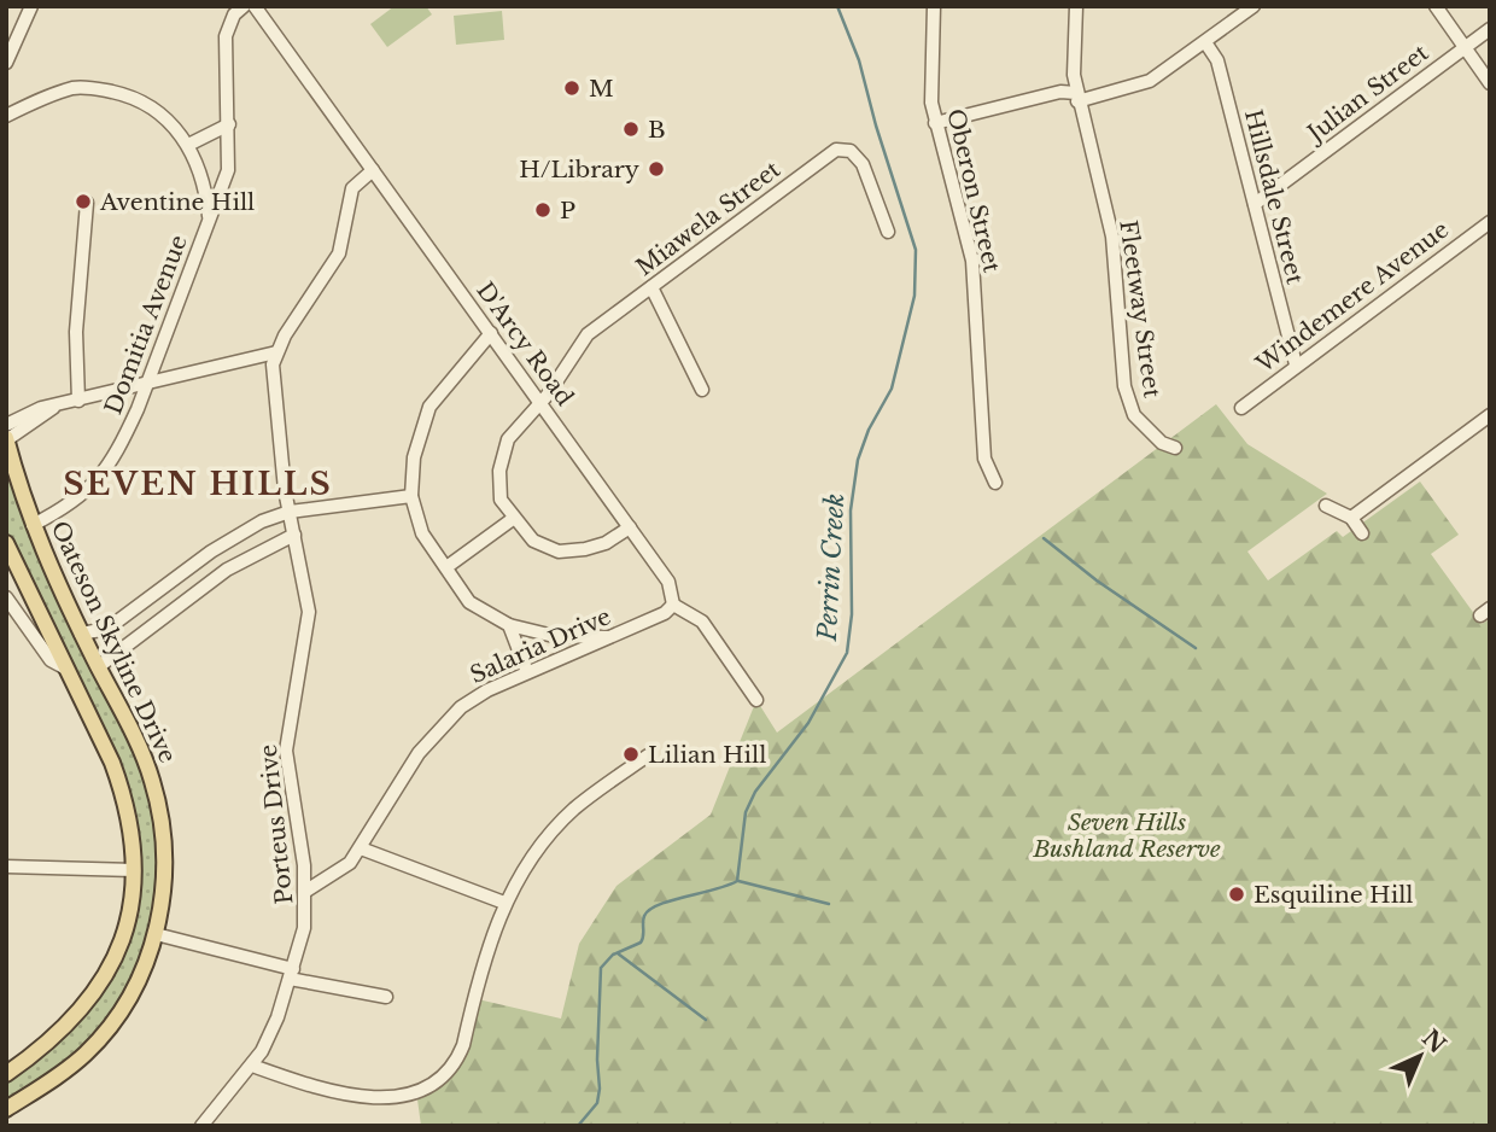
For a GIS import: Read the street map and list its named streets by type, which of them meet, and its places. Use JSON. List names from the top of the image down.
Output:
{
  "streets": {
    "main road": ["Oateson Skyline Drive"],
    "street": [
      "Julian Street",
      "Oberon Street",
      "Hillsdale Street",
      "Miawela Street",
      "Windemere Avenue",
      "Fleetway Street",
      "Domitia Avenue",
      "D'Arcy Road",
      "Salaria Drive",
      "Porteus Drive"
    ]
  },
  "crossings": [
    ["Julian Street", "Hillsdale Street"],
    ["Hillsdale Street", "Windemere Avenue"],
    ["Miawela Street", "D'Arcy Road"],
    ["Domitia Avenue", "Oateson Skyline Drive"],
    ["D'Arcy Road", "Salaria Drive"],
    ["D'Arcy Road", "Porteus Drive"],
    ["Salaria Drive", "Porteus Drive"]
  ],
  "districts": ["SEVEN HILLS"],
  "water": ["Perrin Creek"],
  "parks": ["Seven Hills Bushland Reserve"],
  "places": [
    "M",
    "B",
    "H/Library",
    "Aventine Hill",
    "P",
    "Lilian Hill",
    "Esquiline Hill"
  ],
  "north": "top right"
}
